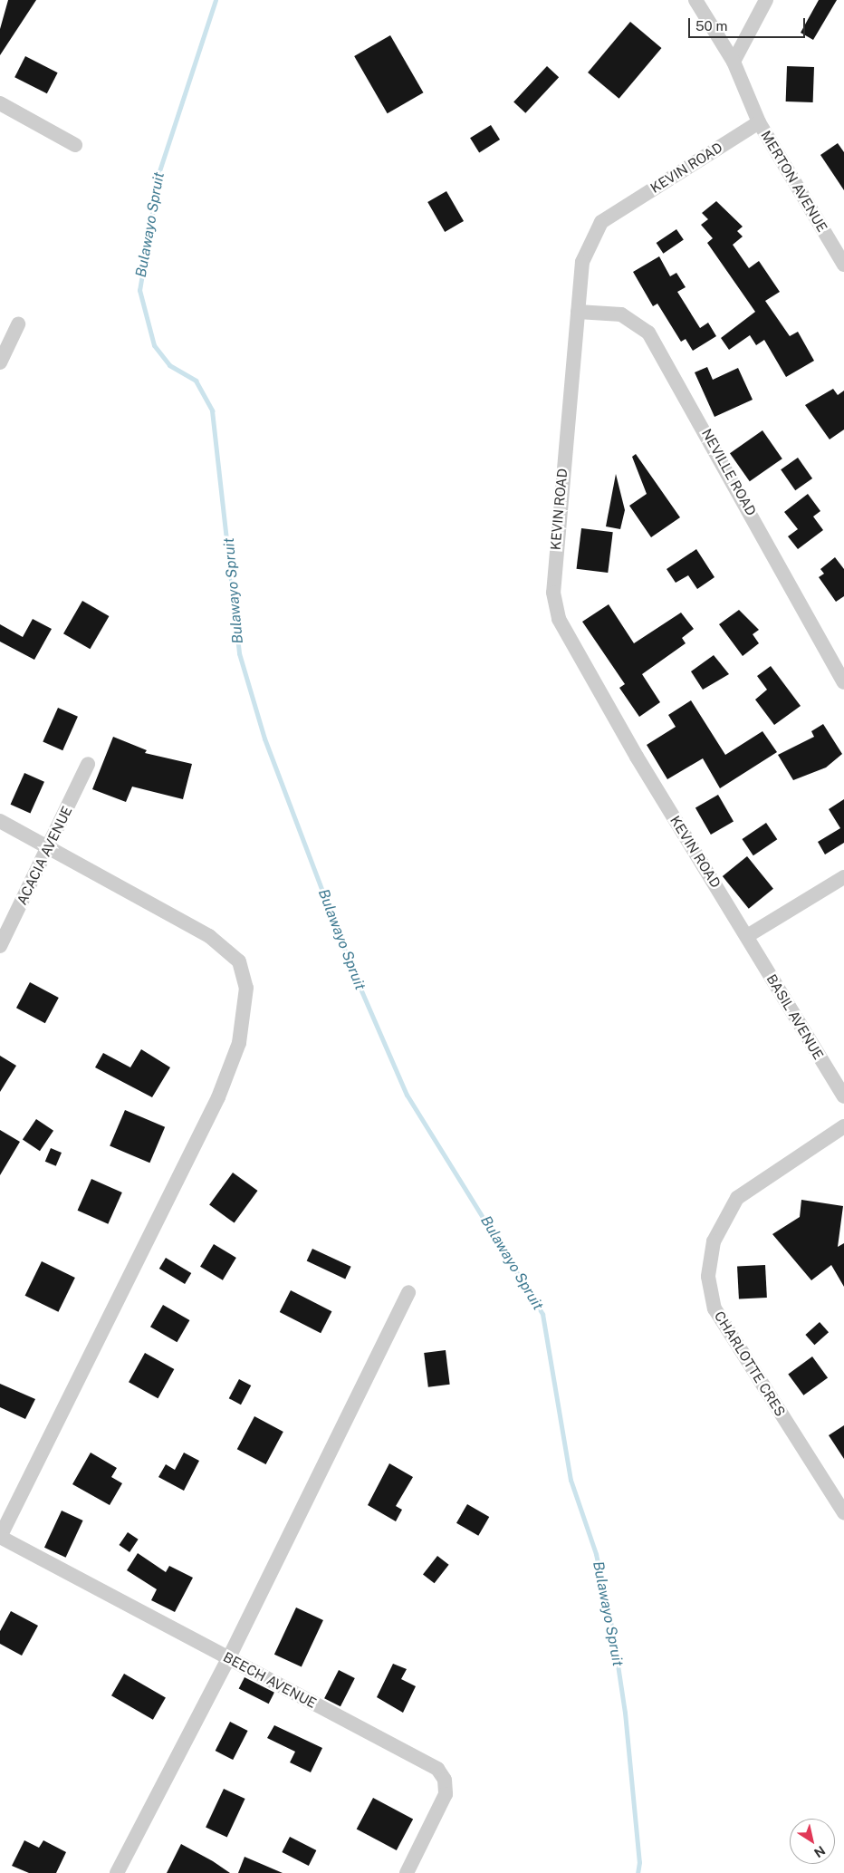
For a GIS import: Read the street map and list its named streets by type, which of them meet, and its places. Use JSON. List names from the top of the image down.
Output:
{
  "streets": {
    "street": [
      "KEVIN ROAD",
      "MERTON AVENUE",
      "NEVILLE ROAD",
      "ACACIA AVENUE",
      "BASIL AVENUE",
      "CHARLOTTE CRES",
      "BEECH AVENUE"
    ]
  },
  "crossings": [
    ["KEVIN ROAD", "MERTON AVENUE"],
    ["KEVIN ROAD", "NEVILLE ROAD"],
    ["KEVIN ROAD", "BASIL AVENUE"]
  ],
  "water": ["Bulawayo Spruit"],
  "scale_bar": "50 m",
  "north": "bottom right"
}
